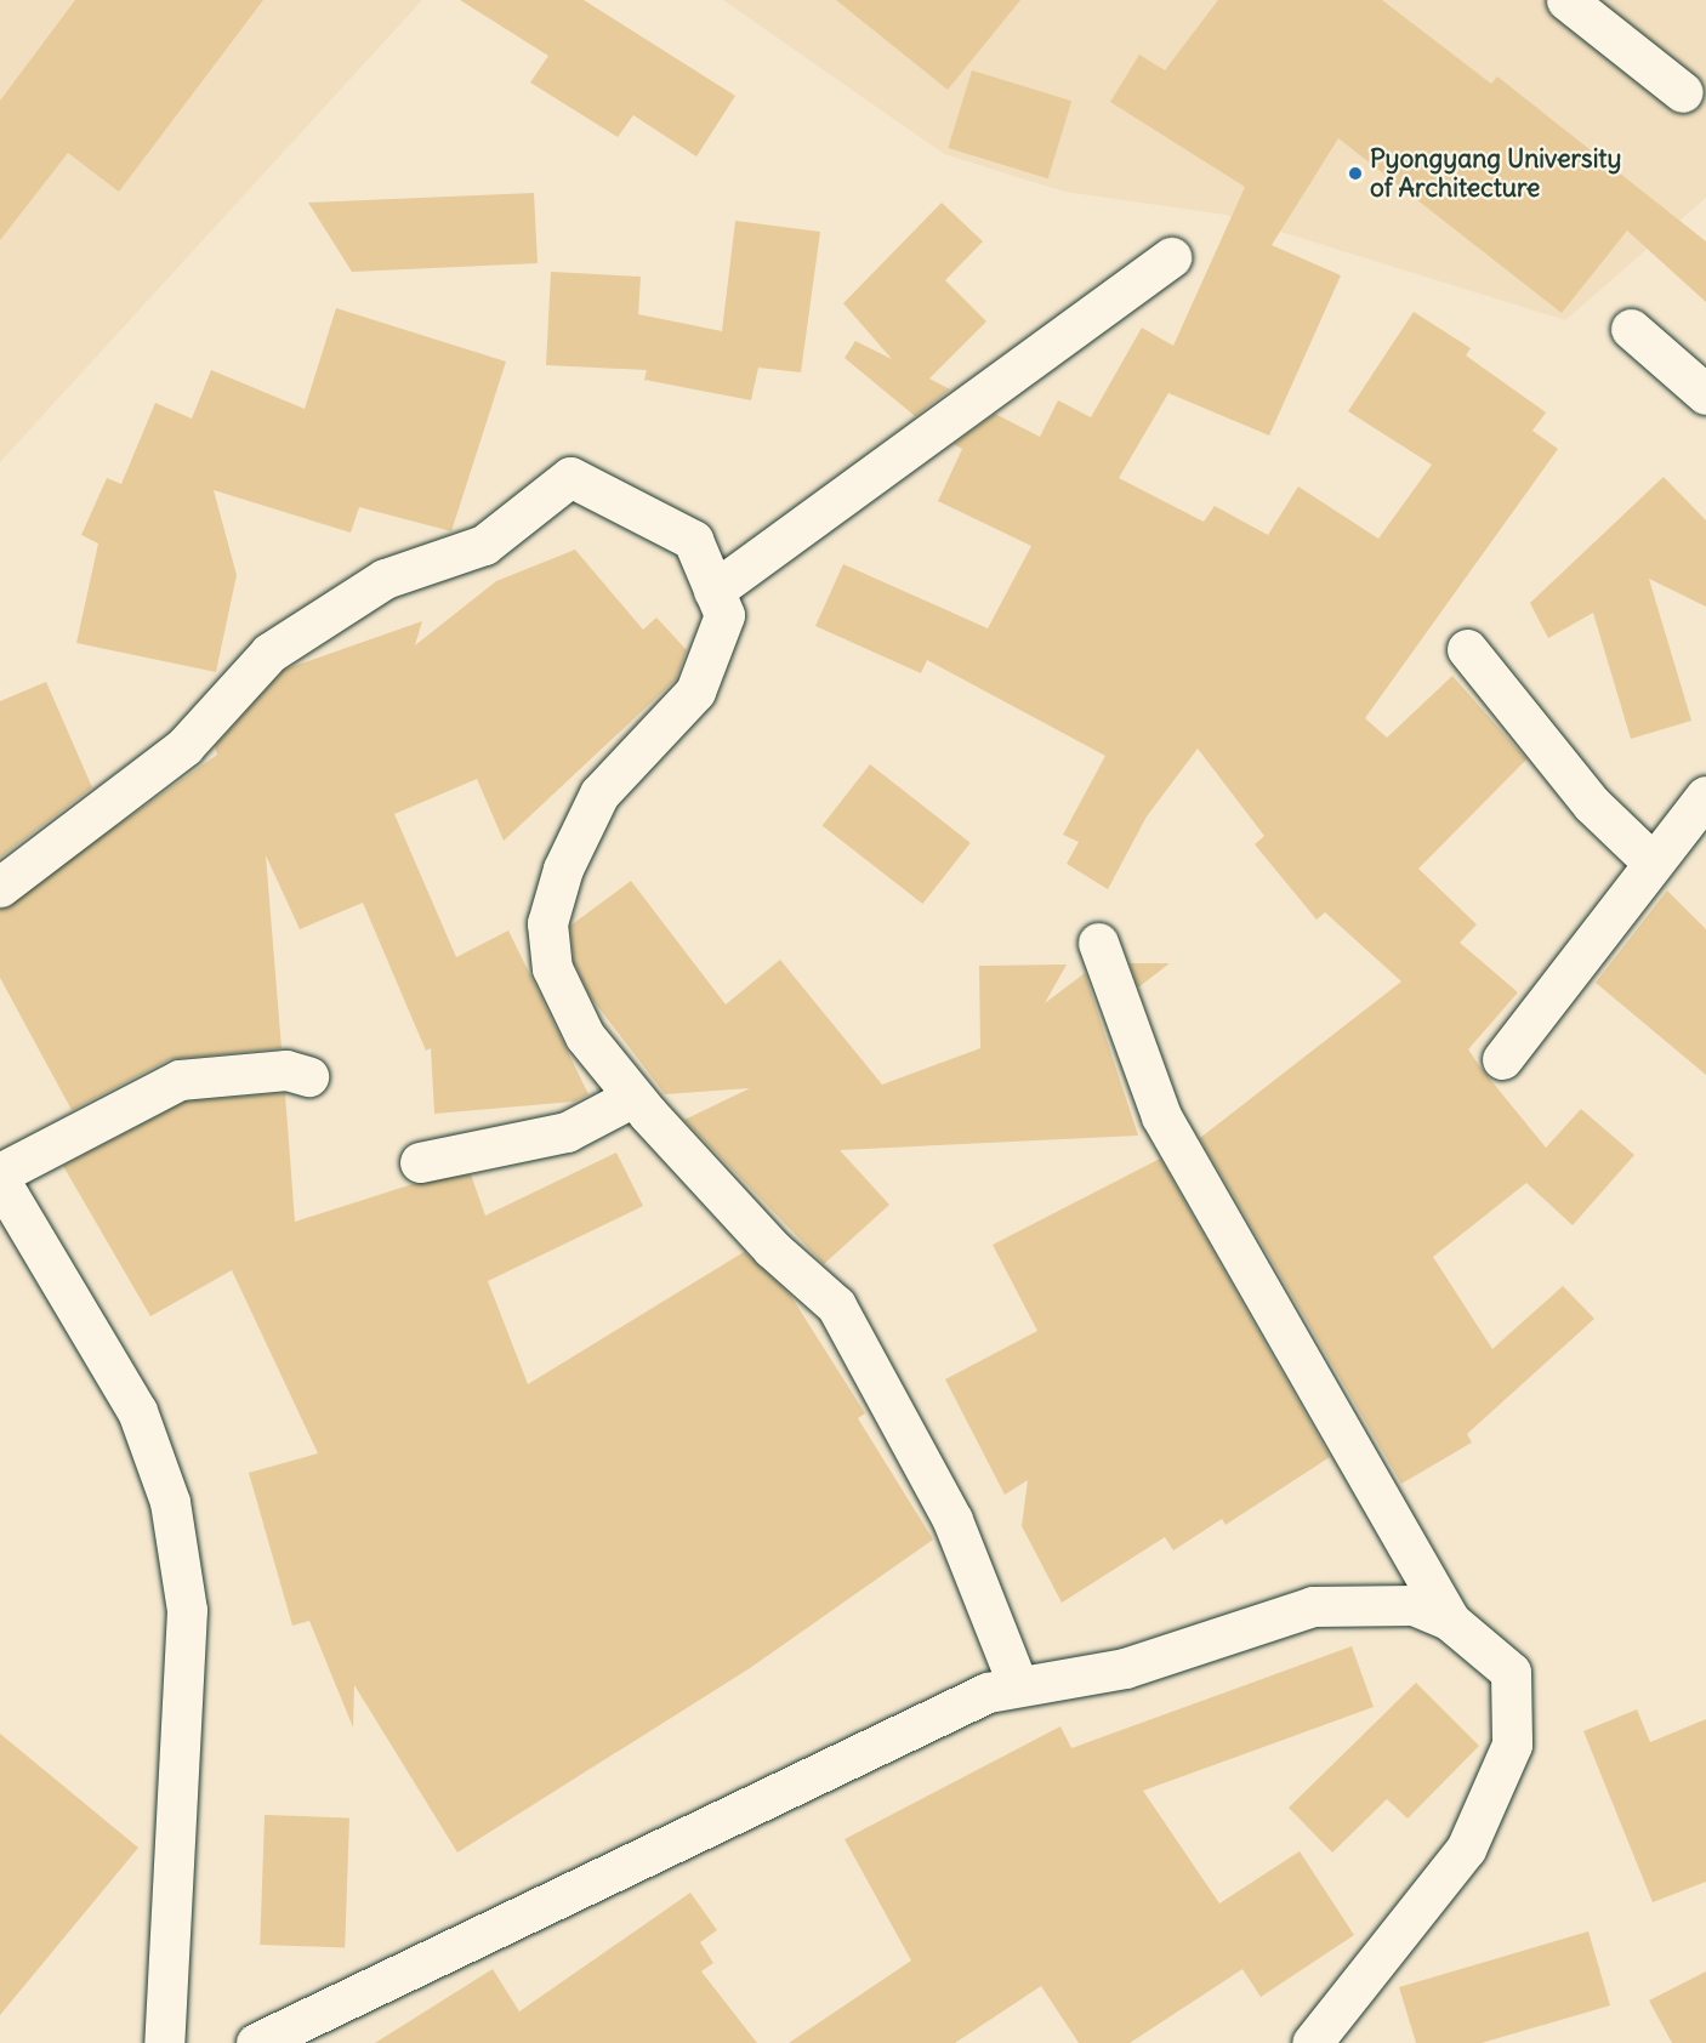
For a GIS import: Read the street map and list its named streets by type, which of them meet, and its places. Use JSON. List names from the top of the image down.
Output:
{
  "places": ["Pyongyang University of Architecture"]
}
